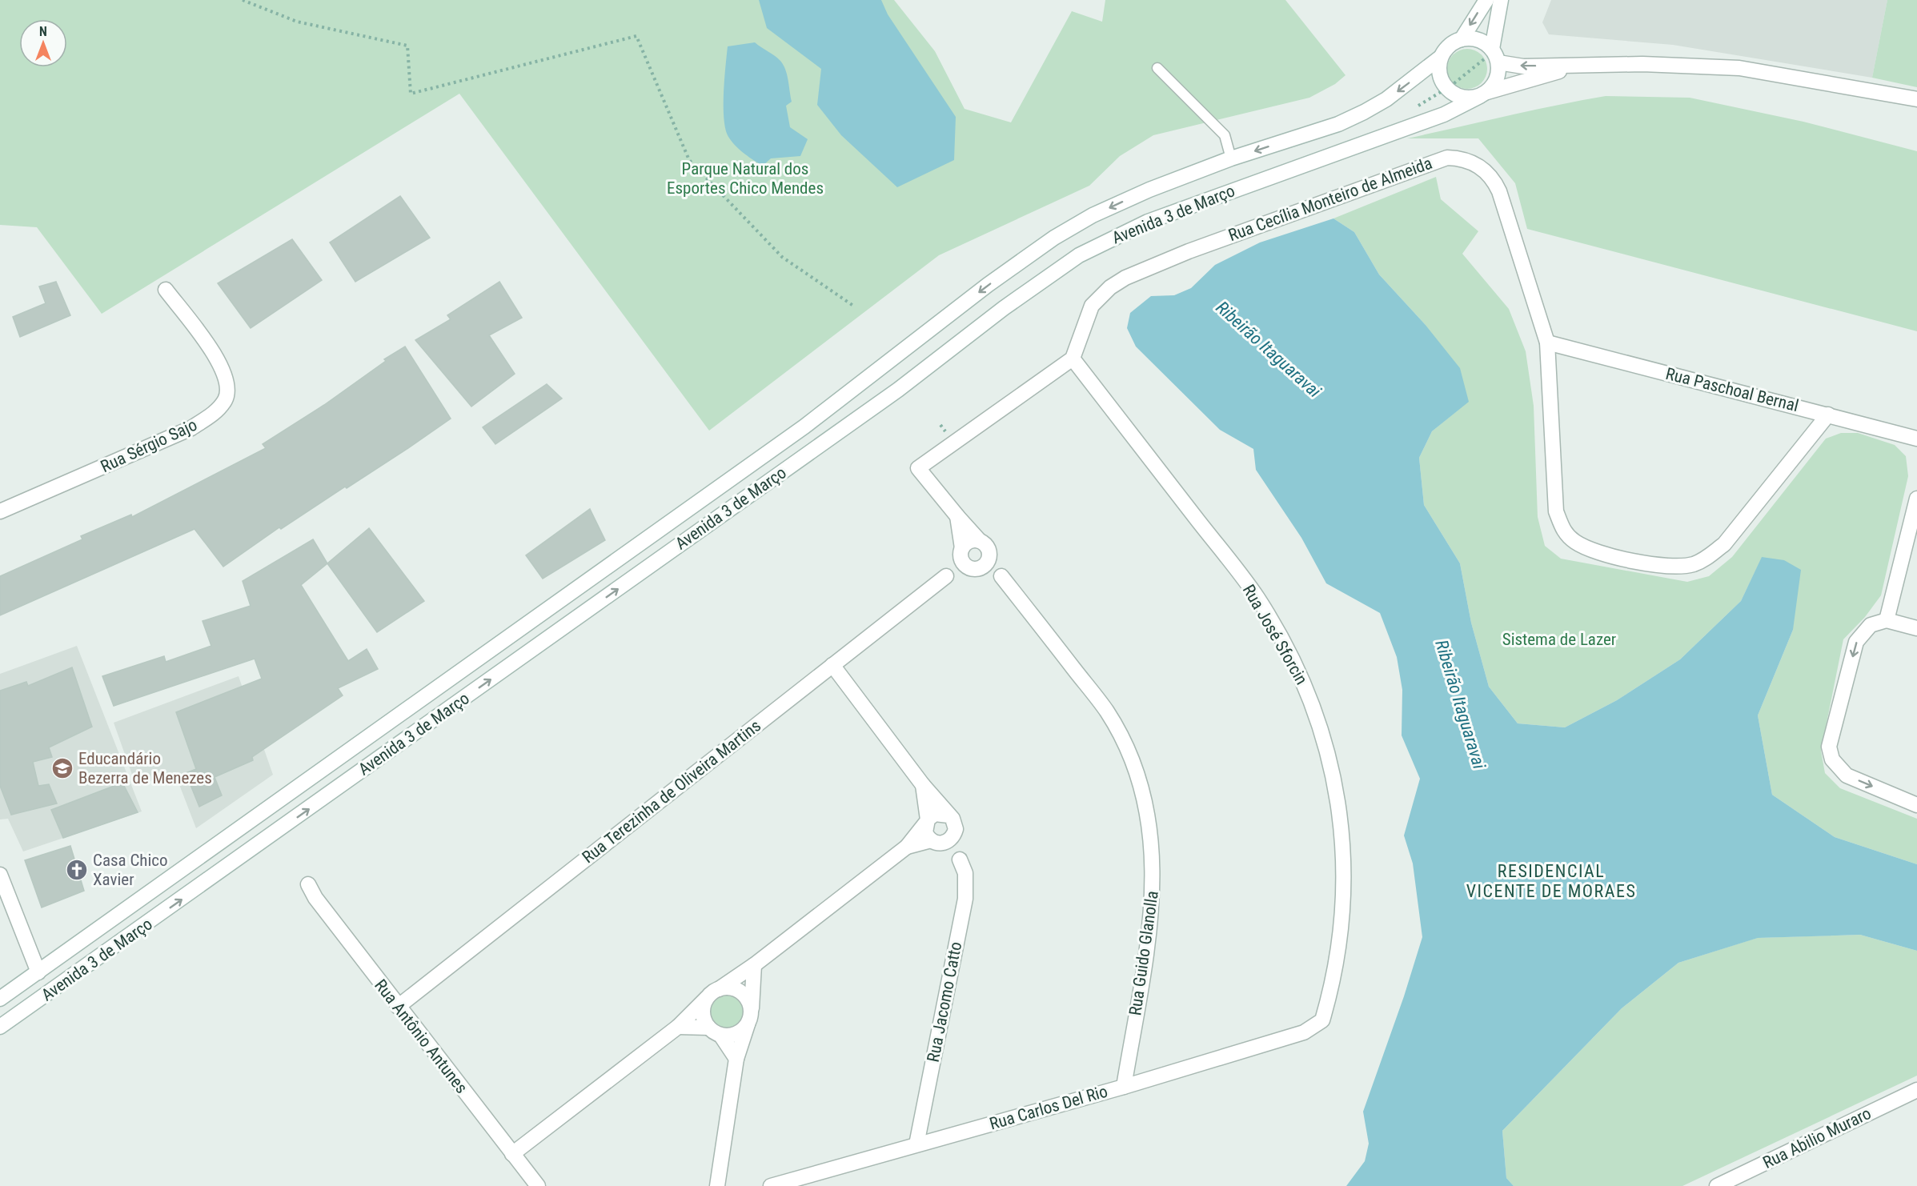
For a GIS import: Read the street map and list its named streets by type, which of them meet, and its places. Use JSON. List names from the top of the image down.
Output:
{
  "streets": {
    "street": [
      "Rua Cecília Monteiro de Almeida",
      "Avenida 3 de Março",
      "Rua Paschoal Bernal",
      "Rua Sérgio Sajo",
      "Rua José Sforcin",
      "Rua Terezinha de Oliveira Martins",
      "Rua Guido Glanolla",
      "Rua Jacomo Catto",
      "Rua Antônio Antunes",
      "Rua Carlos Del Rio",
      "Rua Abilio Muraro"
    ]
  },
  "crossings": [
    ["Rua Cecília Monteiro de Almeida", "Rua Paschoal Bernal"],
    ["Rua Cecília Monteiro de Almeida", "Rua José Sforcin"],
    ["Rua Cecília Monteiro de Almeida", "Rua Guido Glanolla"],
    ["Rua José Sforcin", "Rua Guido Glanolla"],
    ["Rua José Sforcin", "Rua Carlos Del Rio"],
    ["Rua Terezinha de Oliveira Martins", "Rua Guido Glanolla"],
    ["Rua Terezinha de Oliveira Martins", "Rua Antônio Antunes"],
    ["Rua Guido Glanolla", "Rua Carlos Del Rio"],
    ["Rua Jacomo Catto", "Rua Carlos Del Rio"]
  ],
  "districts": ["RESIDENCIAL VICENTE DE MORAES"],
  "water": ["Ribeirão Itaguaravai"],
  "parks": ["Parque Natural dos Esportes Chico Mendes", "Sistema de Lazer"],
  "places": {
    "school or university": ["Educandário Bezerra de Menezes"],
    "church": ["Casa Chico Xavier"]
  },
  "north": "top"
}
